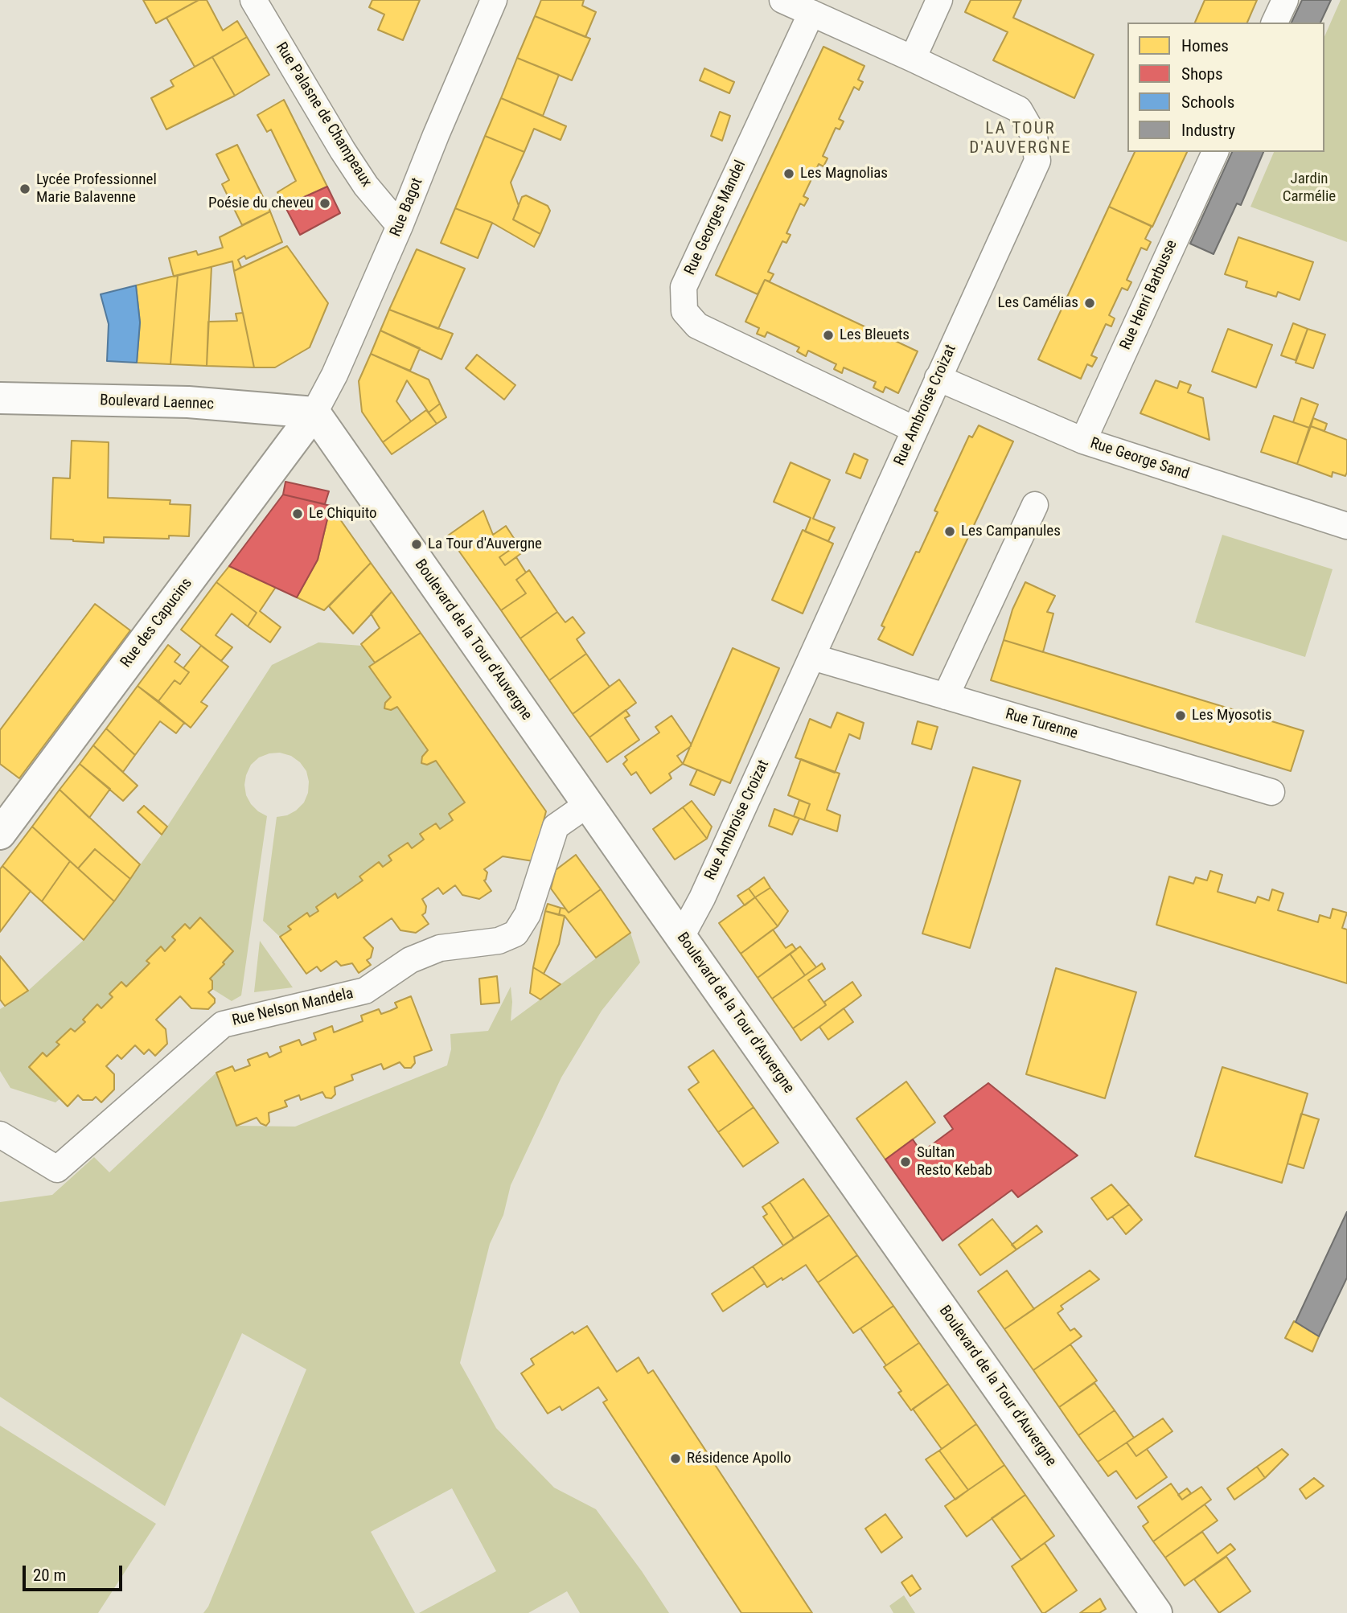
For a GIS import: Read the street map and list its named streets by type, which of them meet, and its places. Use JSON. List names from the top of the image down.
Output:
{
  "streets": {
    "street": [
      "Rue Palasne de Champeaux",
      "Rue Bagot",
      "Rue Georges Mandel",
      "Rue Henri Barbusse",
      "Boulevard Laennec",
      "Rue Ambroise Croizat",
      "Rue George Sand",
      "Rue des Capucins",
      "Boulevard de la Tour d'Auvergne",
      "Rue Turenne",
      "Rue Nelson Mandela"
    ]
  },
  "crossings": [
    ["Rue Palasne de Champeaux", "Rue Bagot"],
    ["Rue Bagot", "Boulevard Laennec"],
    ["Rue Bagot", "Rue des Capucins"],
    ["Rue Bagot", "Boulevard de la Tour d'Auvergne"],
    ["Rue Georges Mandel", "Rue Ambroise Croizat"],
    ["Rue Henri Barbusse", "Rue George Sand"],
    ["Boulevard Laennec", "Rue des Capucins"],
    ["Boulevard Laennec", "Boulevard de la Tour d'Auvergne"],
    ["Rue Ambroise Croizat", "Rue George Sand"],
    ["Rue Ambroise Croizat", "Boulevard de la Tour d'Auvergne"],
    ["Rue Ambroise Croizat", "Rue Turenne"],
    ["Rue des Capucins", "Boulevard de la Tour d'Auvergne"],
    ["Boulevard de la Tour d'Auvergne", "Rue Nelson Mandela"]
  ],
  "districts": ["LA TOUR D'AUVERGNE"],
  "parks": ["Jardin Carmélie"],
  "places": [
    "Les Magnolias",
    "Lycée Professionnel Marie Balavenne",
    "Poésie du cheveu",
    "Les Camélias",
    "Les Bleuets",
    "Le Chiquito",
    "Les Campanules",
    "La Tour d'Auvergne",
    "Les Myosotis",
    "Sultan Resto Kebab",
    "Résidence Apollo"
  ],
  "legend": [
    "Homes",
    "Shops",
    "Schools",
    "Industry"
  ],
  "scale_bar": "20 m"
}
